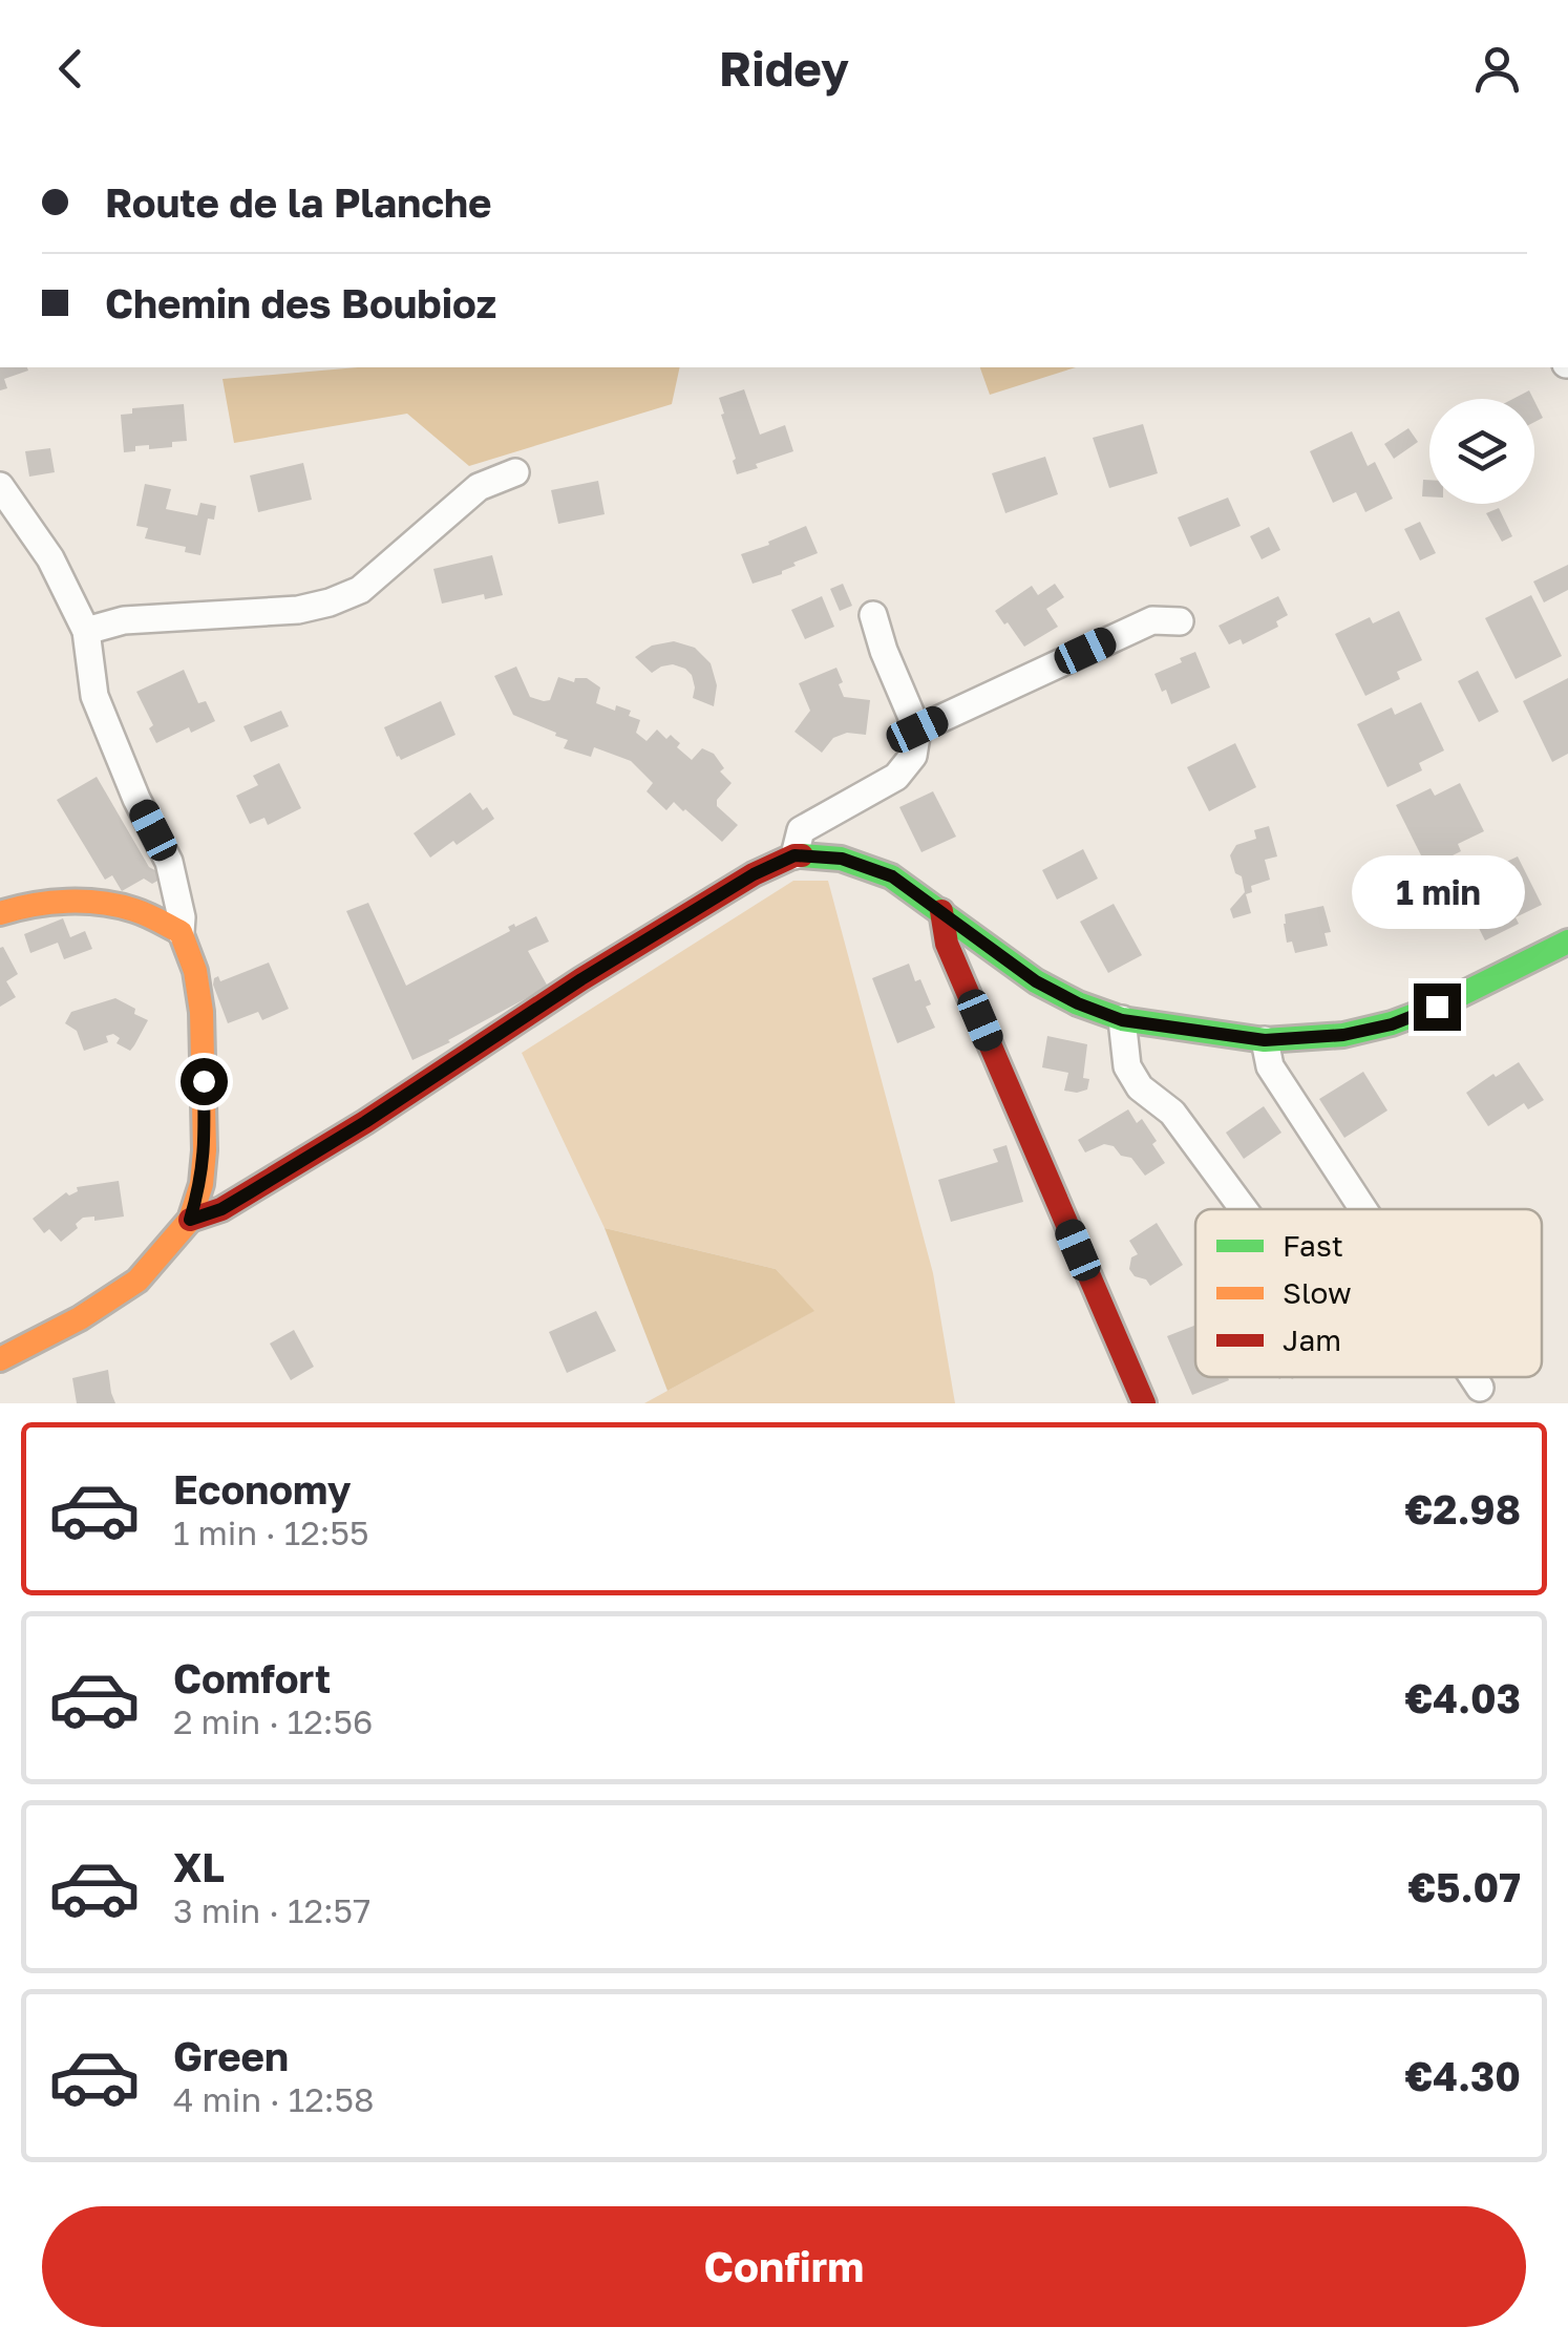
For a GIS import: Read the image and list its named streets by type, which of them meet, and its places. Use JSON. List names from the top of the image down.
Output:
{
  "legend": ["Fast", "Slow", "Jam"],
  "page": {
    "header": "Ridey",
    "banner": ["Route de la Planche", "Chemin des Boubioz"],
    "bubble": "1 min",
    "list": [
      {
        "name": "Economy",
        "note": "1 min · 12:55",
        "value": "€2.98"
      },
      {
        "name": "Comfort",
        "note": "2 min · 12:56",
        "value": "€4.03"
      },
      {
        "name": "XL",
        "note": "3 min · 12:57",
        "value": "€5.07"
      },
      {
        "name": "Green",
        "note": "4 min · 12:58",
        "value": "€4.30"
      }
    ],
    "buttons": "Confirm"
  }
}
